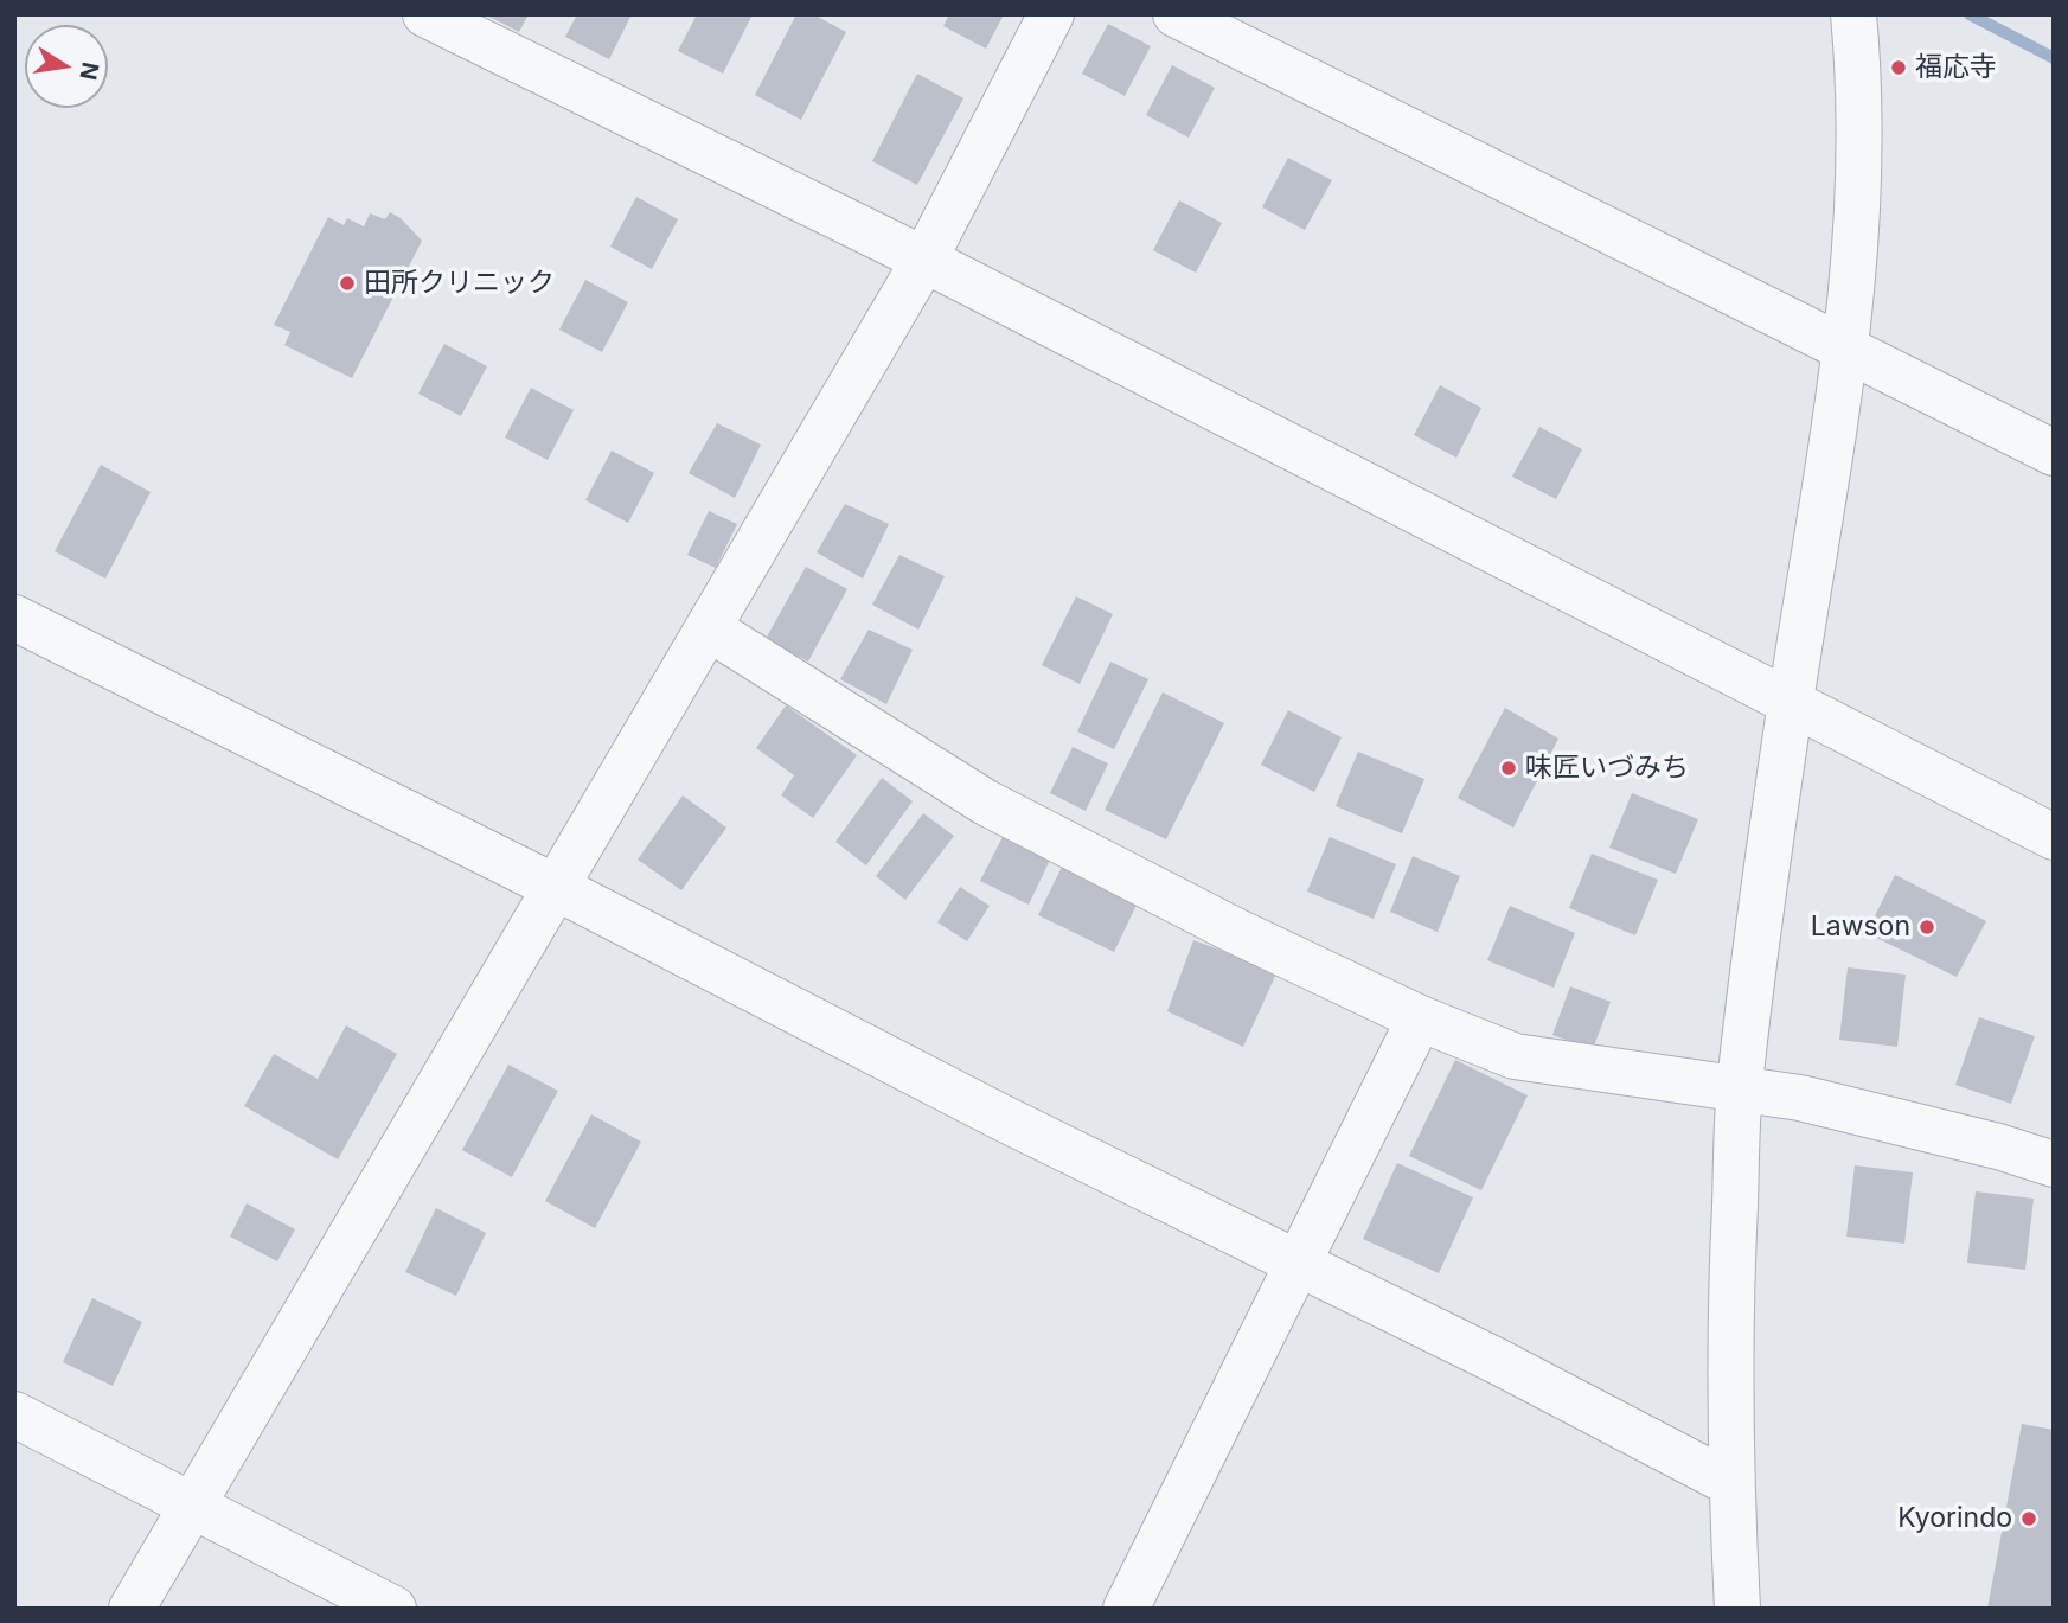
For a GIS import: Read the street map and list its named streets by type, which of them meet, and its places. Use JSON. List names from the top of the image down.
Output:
{
  "places": [
    "福応寺",
    "田所クリニック",
    "味匠いづみち",
    "Lawson",
    "Kyorindo"
  ],
  "north": "right"
}
